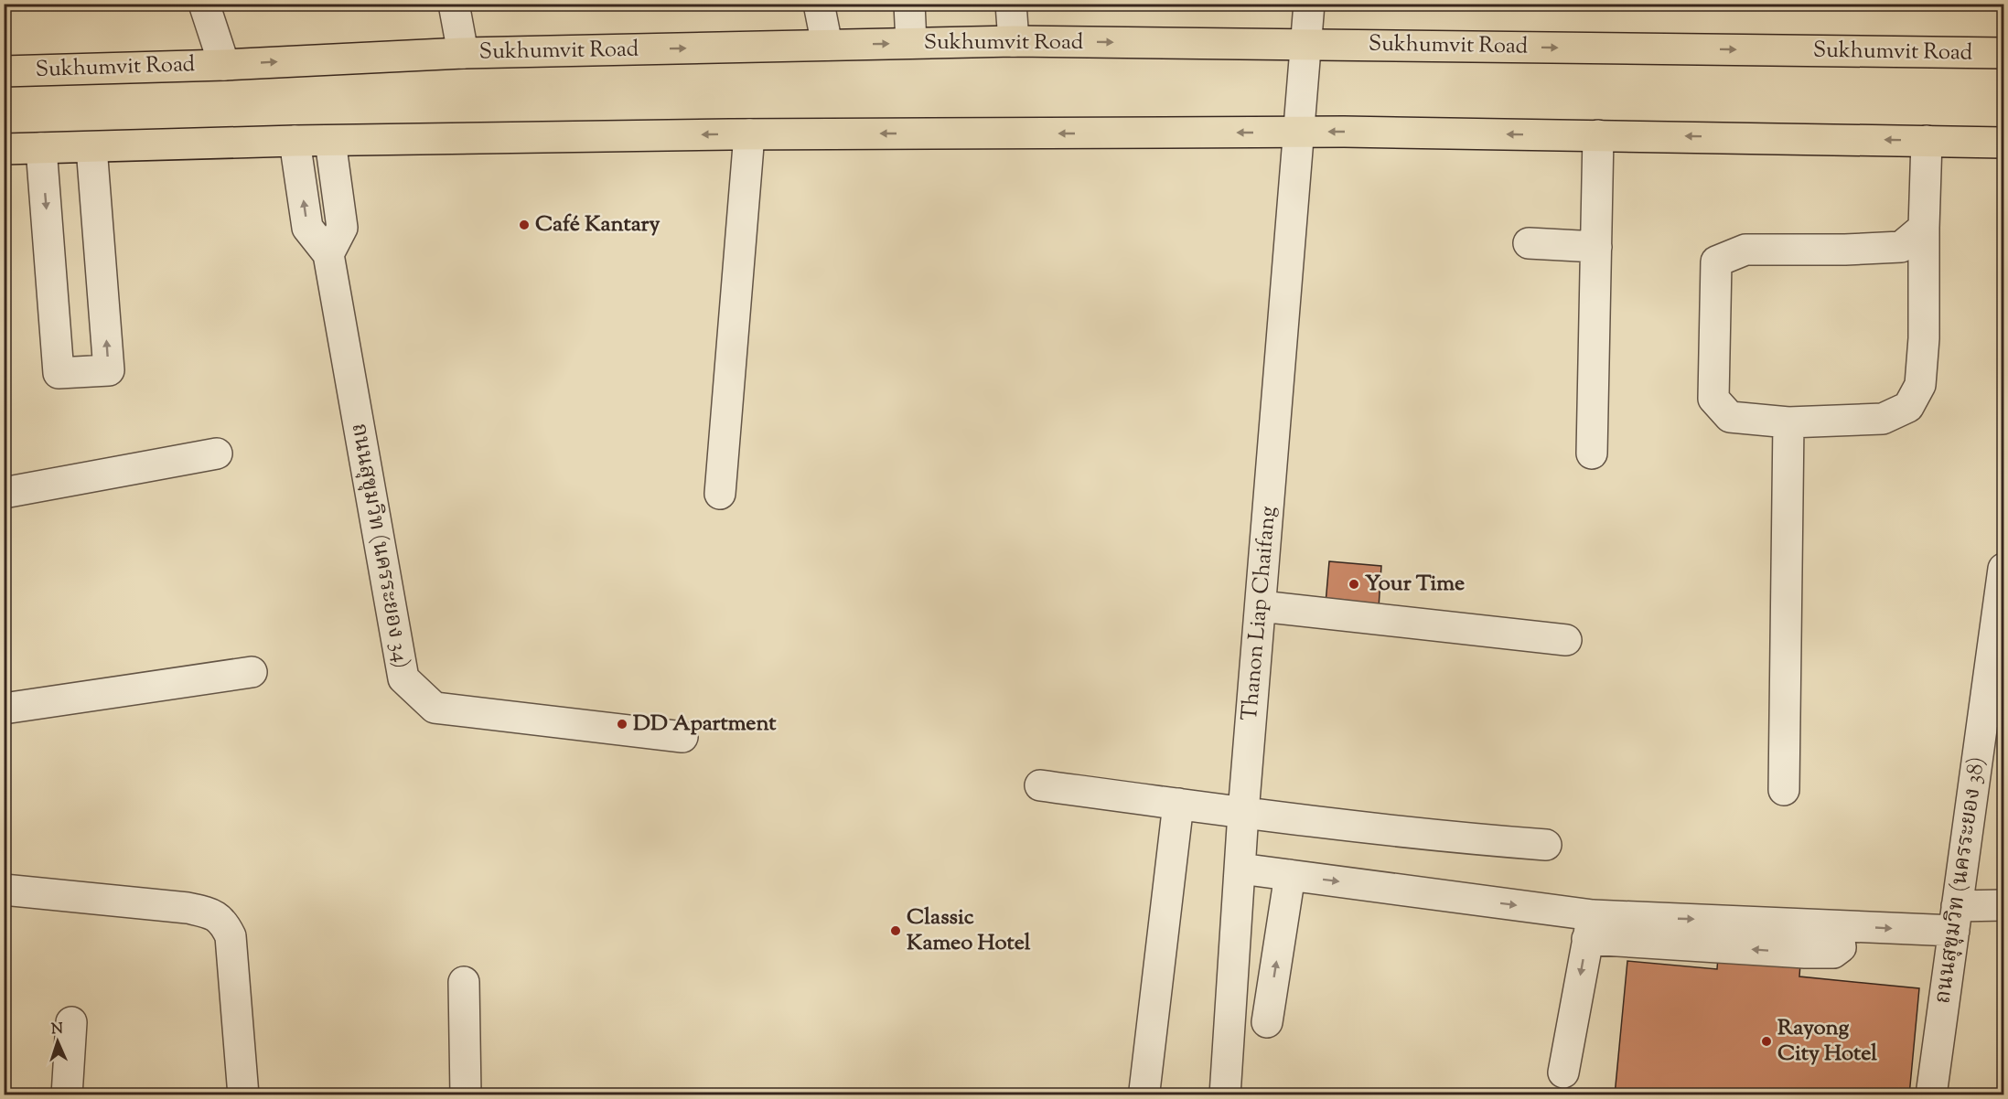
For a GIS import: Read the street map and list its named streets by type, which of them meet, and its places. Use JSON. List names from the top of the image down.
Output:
{
  "streets": {
    "main road": ["Sukhumvit Road"],
    "street": ["ถนนสุขุมวิท (นครระยอง 34)", "Thanon Liap Chaifang", "ถนนสุขุมวิท (นครระยอง 38)"]
  },
  "crossings": [
    ["Sukhumvit Road", "Thanon Liap Chaifang"]
  ],
  "places": [
    "Café Kantary",
    "Your Time",
    "DD Apartment",
    "Classic Kameo Hotel",
    "Rayong City Hotel"
  ],
  "north": "top"
}
